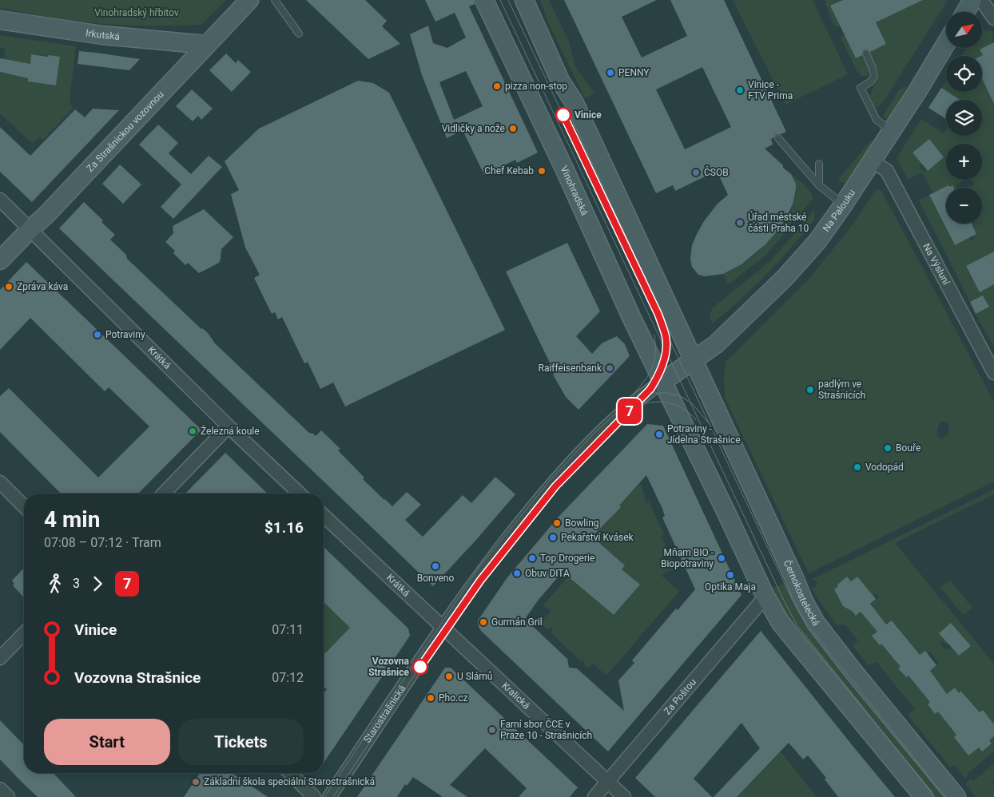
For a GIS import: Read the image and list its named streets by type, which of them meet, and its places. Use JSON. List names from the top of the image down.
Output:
{
  "streets": {
    "main road": [
      "Irkutská",
      "Za Strašnickou vozovnou",
      "Vinohradská",
      "Na Palouku",
      "Černokostelecká"
    ],
    "street": [
      "Na Výsluní",
      "Krátká",
      "Kralická",
      "Za Poštou",
      "Starostrašnická"
    ]
  },
  "crossings": [
    ["Irkutská", "Za Strašnickou vozovnou"],
    ["Za Strašnickou vozovnou", "Krátká"],
    ["Vinohradská", "Na Palouku"],
    ["Vinohradská", "Starostrašnická"],
    ["Na Palouku", "Na Výsluní"],
    ["Na Palouku", "Černokostelecká"],
    ["Na Palouku", "Starostrašnická"],
    ["Krátká", "Kralická"],
    ["Krátká", "Starostrašnická"],
    ["Kralická", "Za Poštou"],
    ["Kralická", "Starostrašnická"]
  ],
  "parks": ["Vinohradský hřbitov"],
  "places": [
    "PENNY",
    "pizza non-stop",
    "Vinice - FTV Prima",
    "Vinice",
    "Vidličky a nože",
    "Chef Kebab",
    "ČSOB",
    "Úřad městské části Praha 10",
    "Zpráva káva",
    "Potraviny",
    "Raiffeisenbank",
    "padlým ve Strašnicích",
    "Železná koule",
    "Potraviny - Jídelna Strašnice",
    "Bouře",
    "Vodopád",
    "Bowling",
    "Pekařství Kvásek",
    "Top Drogerie",
    "Mňam BIO - Biopotraviny",
    "Bonveno",
    "Obuv DITA",
    "Optika Maja",
    "Gurmán Gril",
    "Vozovna Strašnice",
    "U Slámů",
    "Pho.cz",
    "Farní sbor ČCE v Praze 10 - Strašnicích",
    "Základní škola speciální Starostrašnická"
  ],
  "lines": ["tram line 7"],
  "north": "top right",
  "page": {
    "on_map": "7",
    "map_buttons": ["+", "−"],
    "heading": ["4 min", "07:08 – 07:12 · Tram", "$1.16"],
    "legs": ["3", "7"],
    "list": [
      {
        "name": "Vinice",
        "value": "07:11"
      },
      {
        "name": "Vozovna Strašnice",
        "value": "07:12"
      }
    ],
    "buttons": ["Start", "Tickets"]
  }
}
